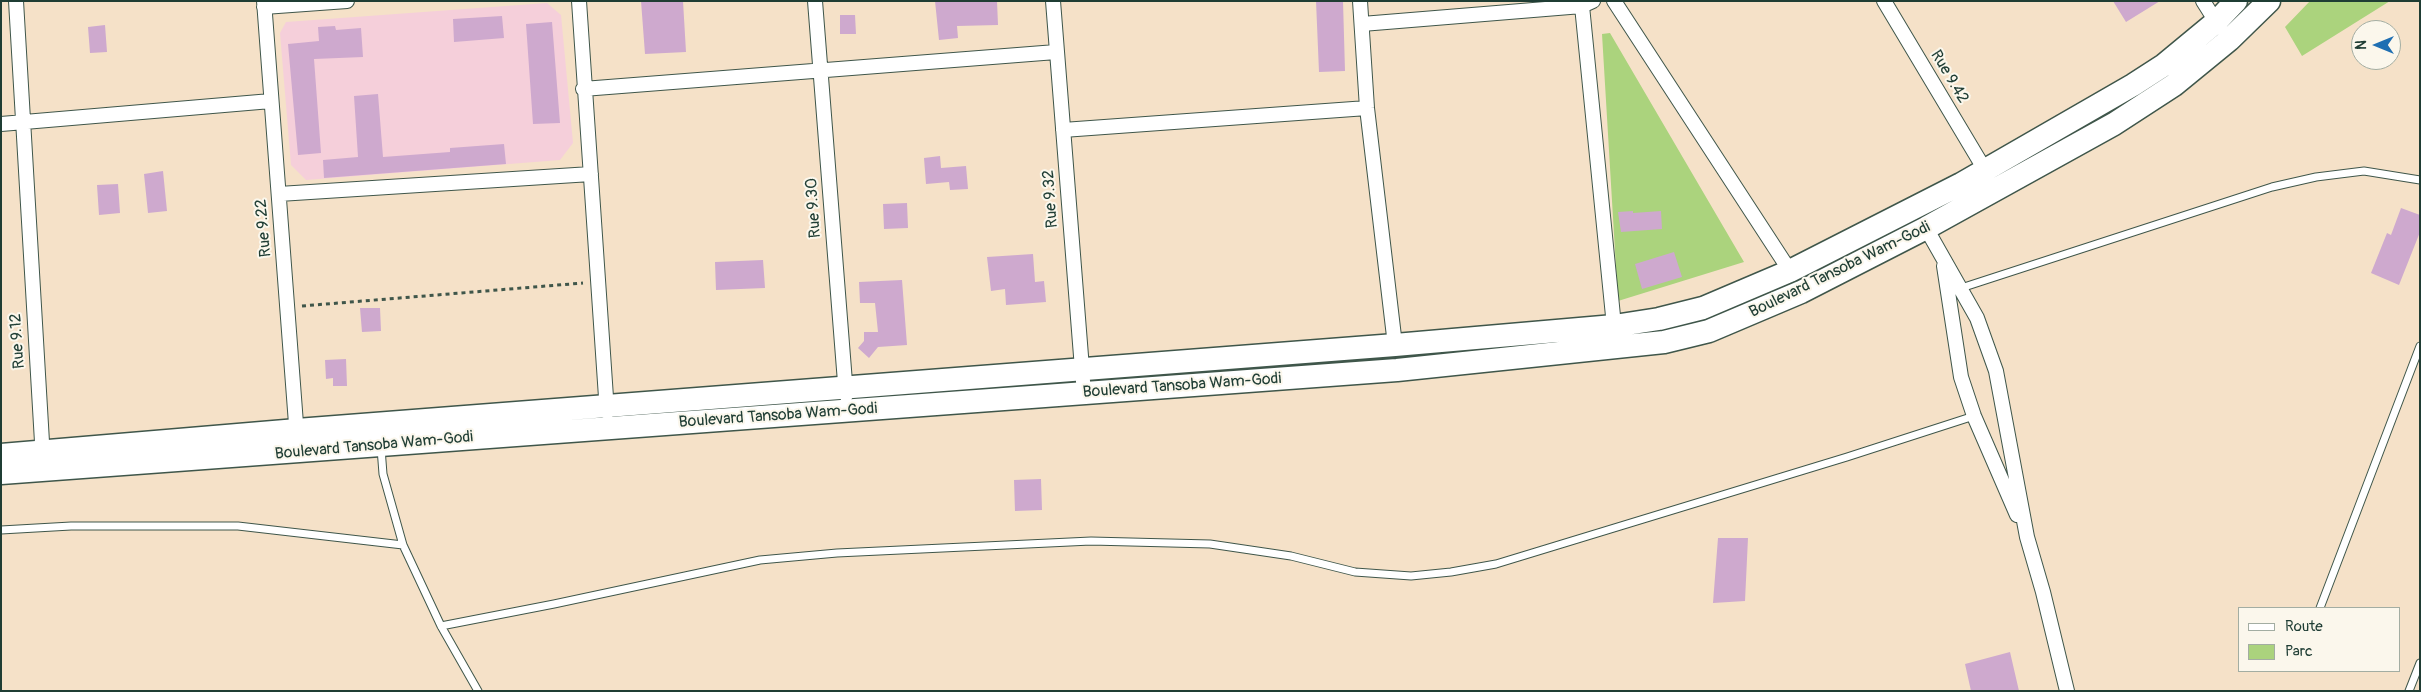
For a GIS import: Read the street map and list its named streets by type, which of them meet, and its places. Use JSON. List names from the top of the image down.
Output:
{
  "streets": {
    "main road": ["Boulevard Tansoba Wam-Godi"],
    "street": [
      "Rue 9.42",
      "Rue 9.32",
      "Rue 9.30",
      "Rue 9.22",
      "Rue 9.12"
    ]
  },
  "crossings": [
    ["Rue 9.42", "Boulevard Tansoba Wam-Godi"],
    ["Rue 9.32", "Boulevard Tansoba Wam-Godi"],
    ["Rue 9.30", "Boulevard Tansoba Wam-Godi"],
    ["Rue 9.22", "Boulevard Tansoba Wam-Godi"],
    ["Boulevard Tansoba Wam-Godi", "Rue 9.12"]
  ],
  "legend": ["Route", "Parc"],
  "north": "left"
}
